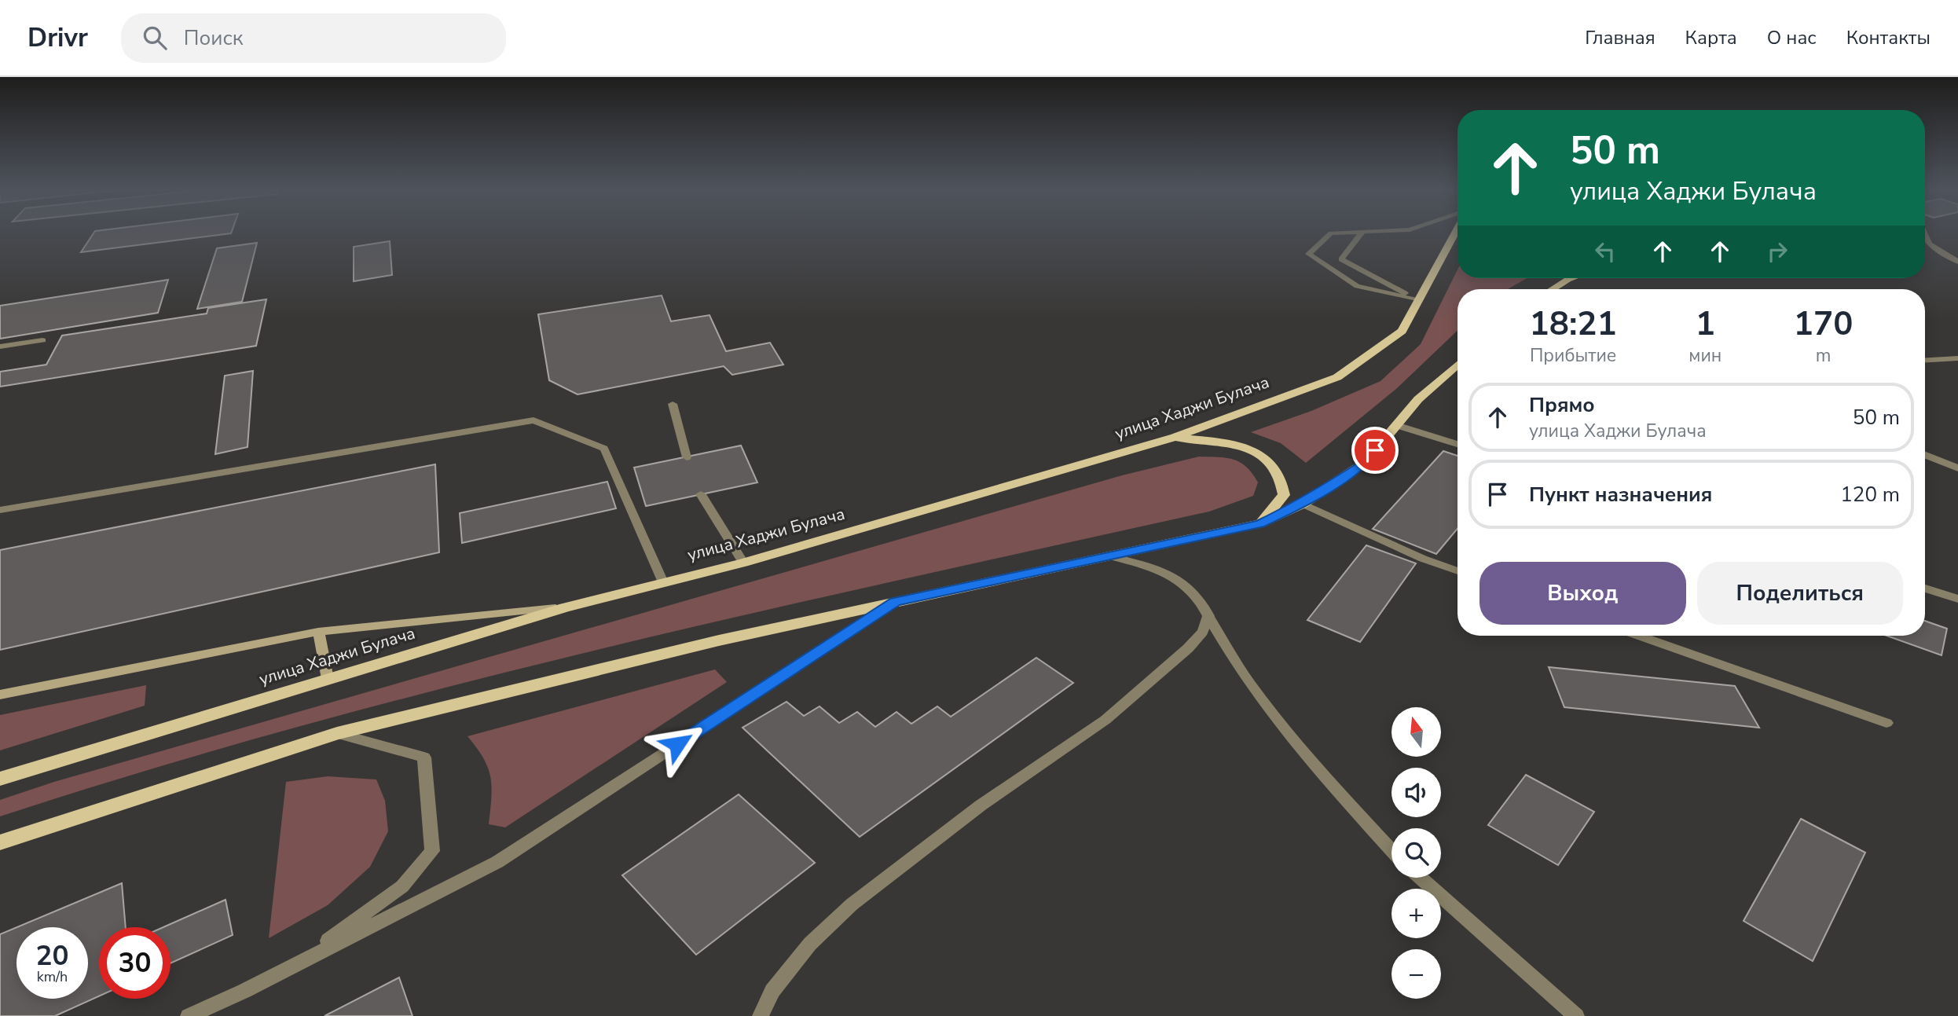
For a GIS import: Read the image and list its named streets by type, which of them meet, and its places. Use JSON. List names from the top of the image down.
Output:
{
  "streets": {
    "main road": ["улица Хаджи Булача"]
  },
  "north": "top",
  "page": {
    "header": "Drivr",
    "search": "Поиск",
    "nav": [
      "Главная",
      "Карта",
      "О нас",
      "Контакты"
    ],
    "turn": ["50 m", "улица Хаджи Булача"],
    "eta": [
      "18:21",
      "Прибытие",
      "1",
      "мин",
      "170",
      "m"
    ],
    "list": [
      {
        "name": "Прямо",
        "note": "улица Хаджи Булача",
        "value": "50 m"
      },
      {
        "name": "Пункт назначения",
        "value": "120 m"
      }
    ],
    "buttons": ["Выход", "Поделиться"],
    "map_buttons": ["+", "−"],
    "speed": "20 km/h",
    "limit": "30"
  }
}
